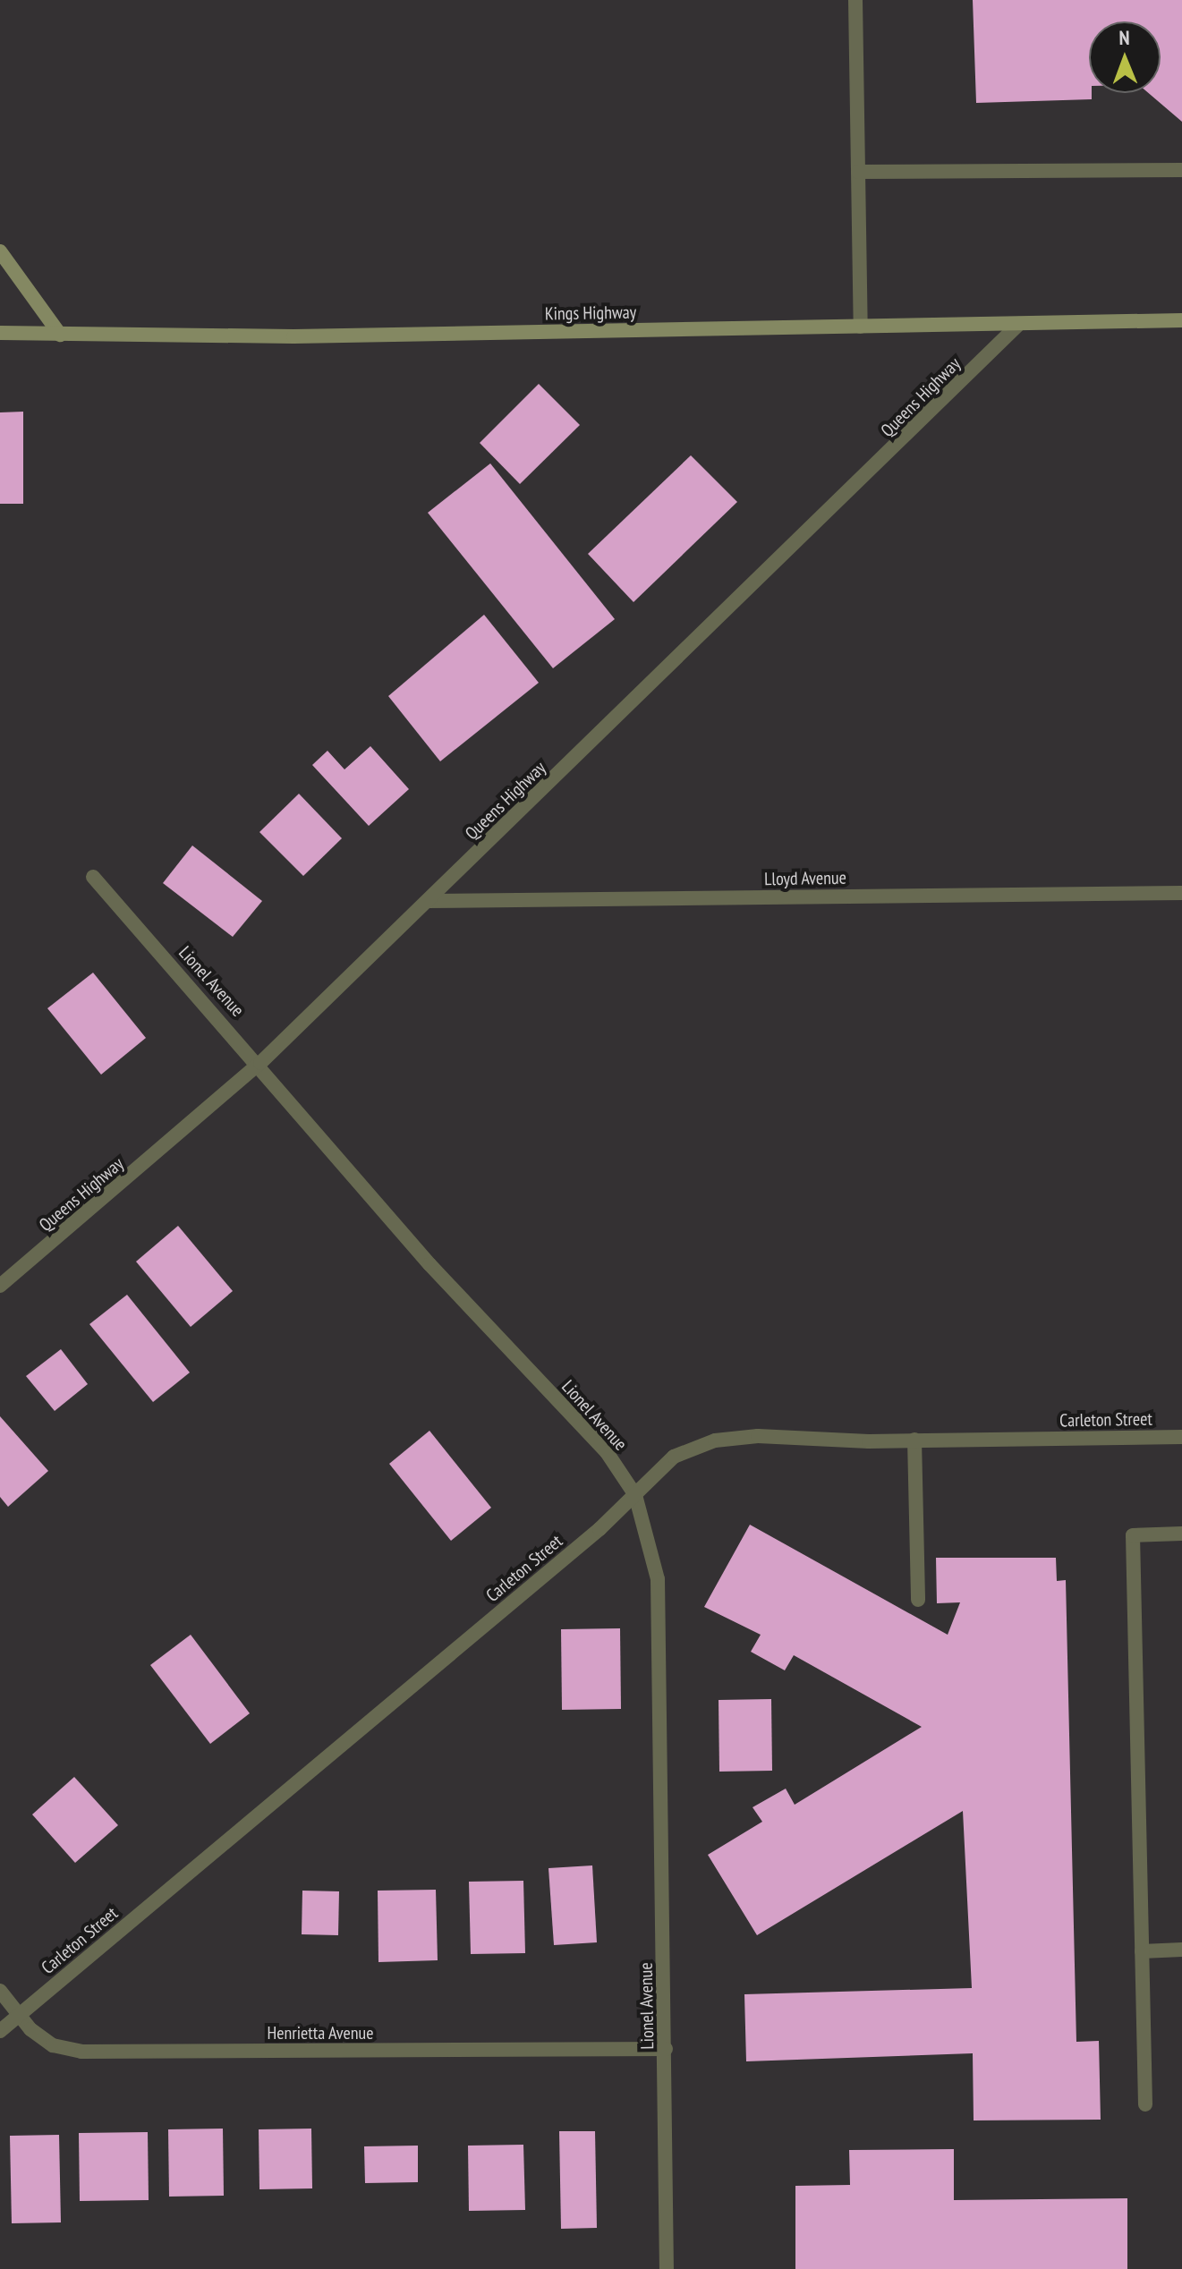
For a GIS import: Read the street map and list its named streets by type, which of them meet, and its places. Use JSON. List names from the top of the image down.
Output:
{
  "streets": {
    "main road": ["Kings Highway"],
    "street": [
      "Queens Highway",
      "Lloyd Avenue",
      "Lionel Avenue",
      "Carleton Street",
      "Henrietta Avenue"
    ]
  },
  "crossings": [
    ["Kings Highway", "Queens Highway"],
    ["Queens Highway", "Lloyd Avenue"],
    ["Queens Highway", "Lionel Avenue"],
    ["Lionel Avenue", "Carleton Street"],
    ["Lionel Avenue", "Henrietta Avenue"],
    ["Carleton Street", "Henrietta Avenue"]
  ],
  "north": "top"
}
